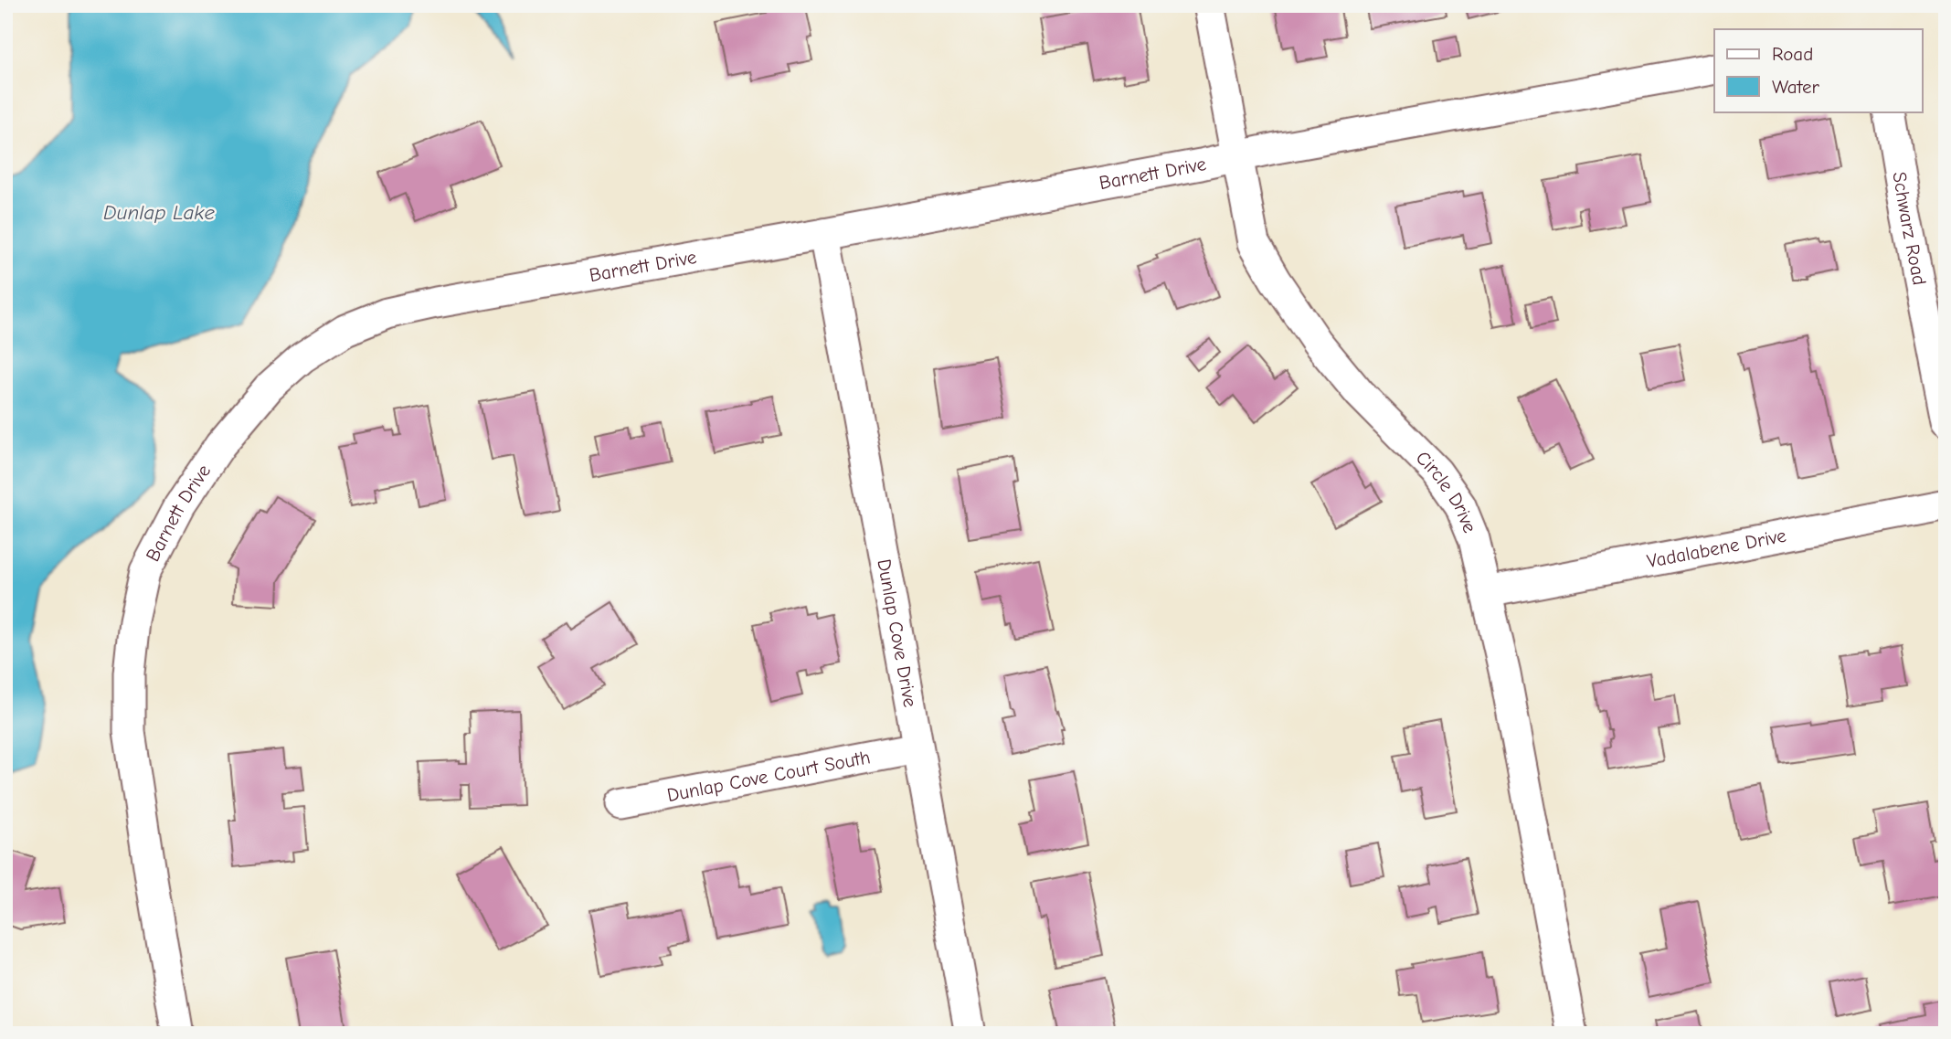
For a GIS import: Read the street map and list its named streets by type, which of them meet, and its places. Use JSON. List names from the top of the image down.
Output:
{
  "streets": {
    "street": [
      "Barnett Drive",
      "Schwarz Road",
      "Circle Drive",
      "Vadalabene Drive",
      "Dunlap Cove Drive",
      "Dunlap Cove Court South"
    ]
  },
  "crossings": [
    ["Barnett Drive", "Circle Drive"],
    ["Barnett Drive", "Dunlap Cove Drive"],
    ["Circle Drive", "Vadalabene Drive"],
    ["Dunlap Cove Drive", "Dunlap Cove Court South"]
  ],
  "water": ["Dunlap Lake"],
  "legend": ["Road", "Water"]
}
